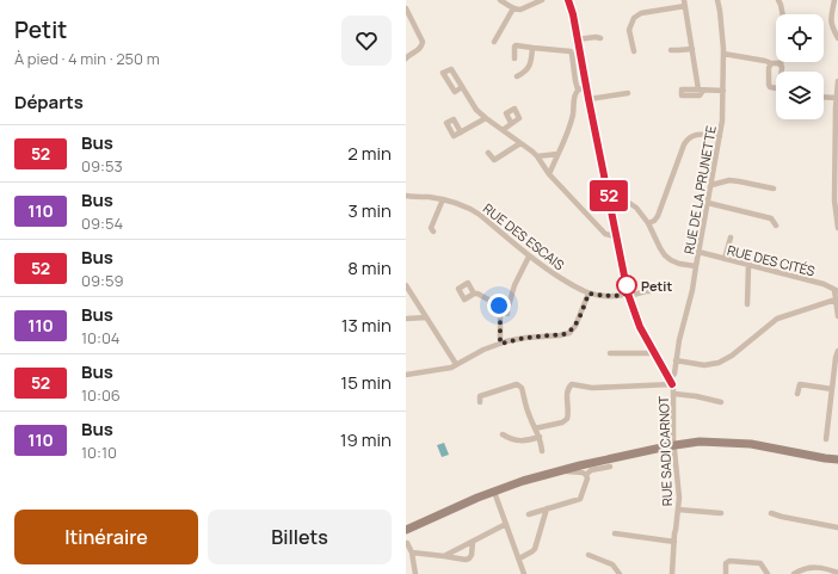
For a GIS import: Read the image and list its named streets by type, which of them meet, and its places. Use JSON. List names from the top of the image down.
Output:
{
  "streets": {
    "street": [
      "RUE DE LA PRUNETTE",
      "RUE DES ESCAIS",
      "RUE DES CITÉS",
      "RUE SADI CARNOT"
    ]
  },
  "crossings": [
    ["RUE DE LA PRUNETTE", "RUE DES CITÉS"],
    ["RUE DE LA PRUNETTE", "RUE SADI CARNOT"]
  ],
  "places": ["Petit"],
  "lines": ["bus line 52"],
  "page": {
    "heading": [
      ["Petit", "À pied · 4 min · 250 m"],
      "Départs"
    ],
    "on_map": "52",
    "list": [
      {
        "mark": "52",
        "name": "Bus",
        "note": "09:53",
        "value": "2 min"
      },
      {
        "mark": "110",
        "name": "Bus",
        "note": "09:54",
        "value": "3 min"
      },
      {
        "mark": "52",
        "name": "Bus",
        "note": "09:59",
        "value": "8 min"
      },
      {
        "mark": "110",
        "name": "Bus",
        "note": "10:04",
        "value": "13 min"
      },
      {
        "mark": "52",
        "name": "Bus",
        "note": "10:06",
        "value": "15 min"
      },
      {
        "mark": "110",
        "name": "Bus",
        "note": "10:10",
        "value": "19 min"
      }
    ],
    "buttons": ["Itinéraire", "Billets"]
  }
}
